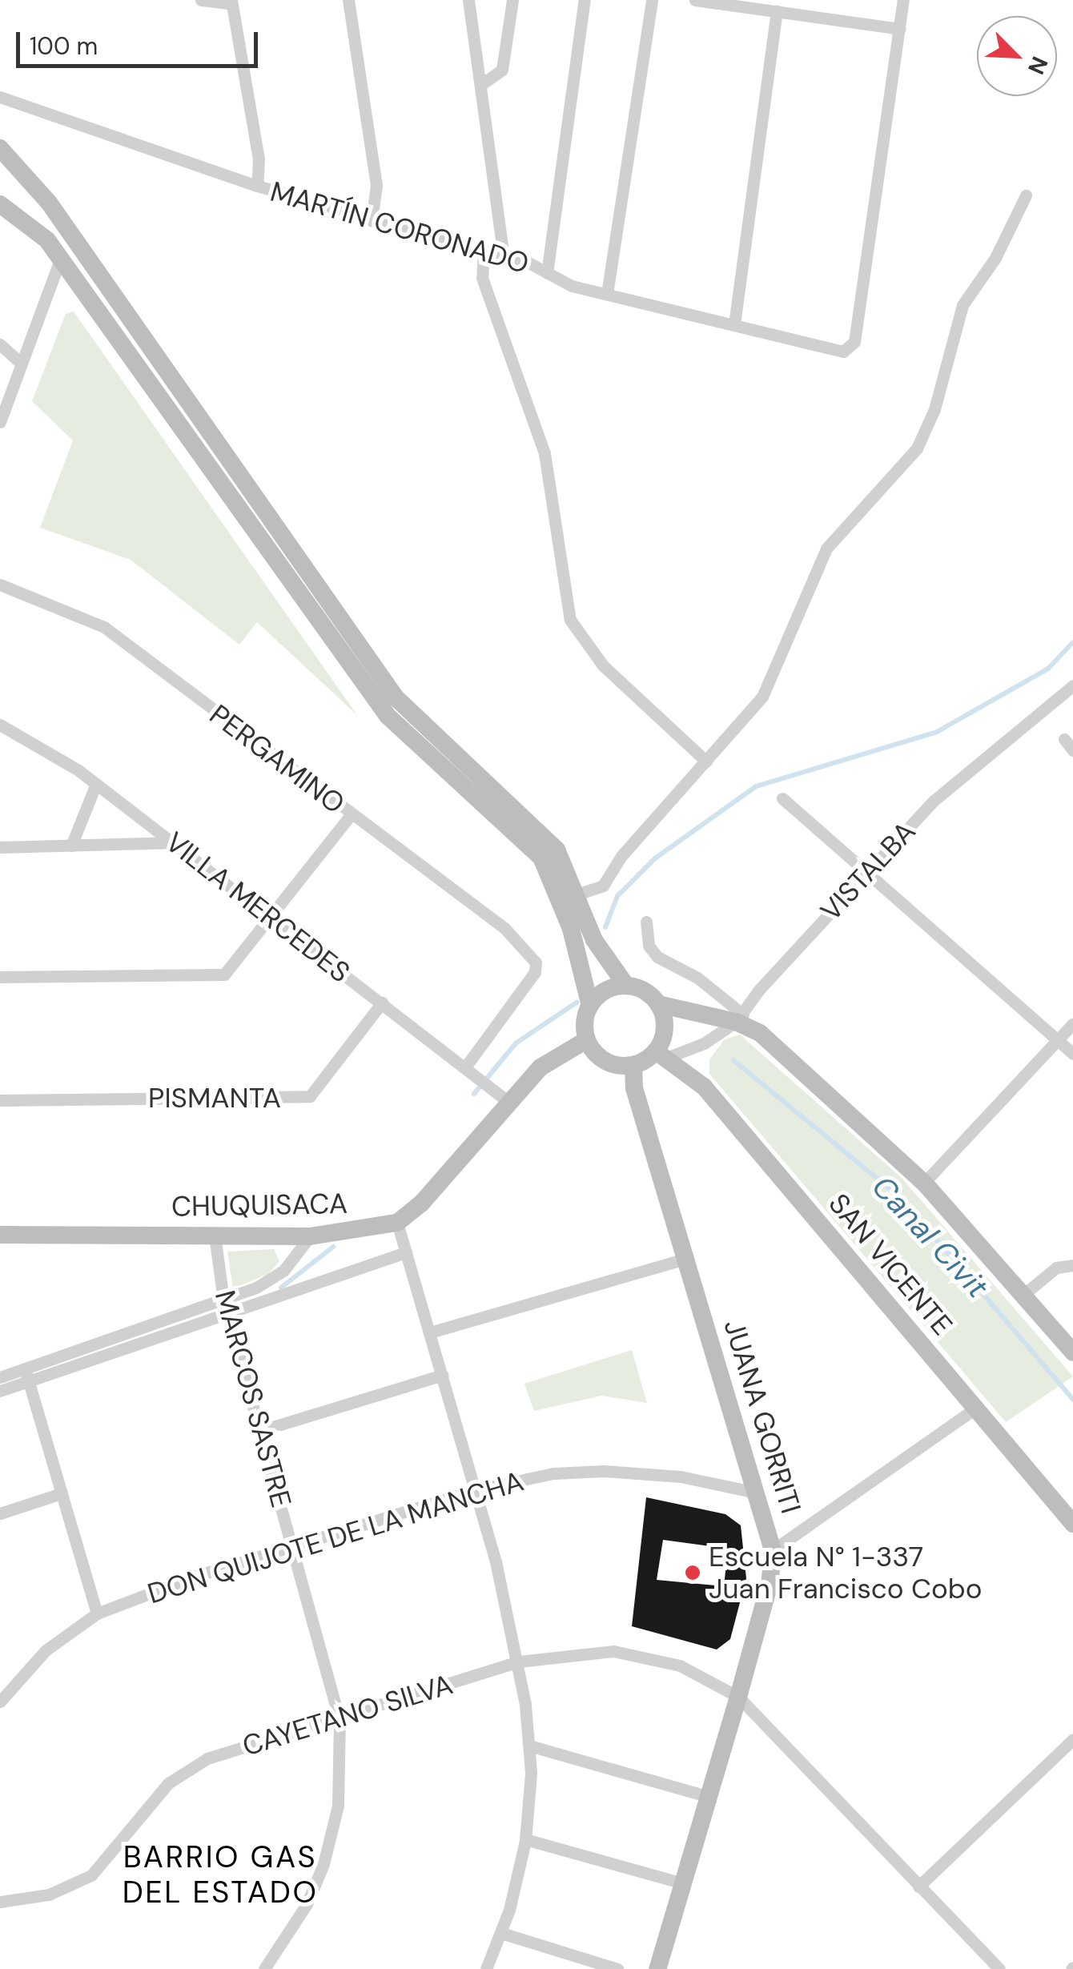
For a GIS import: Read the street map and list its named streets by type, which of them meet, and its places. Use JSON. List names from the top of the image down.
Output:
{
  "streets": {
    "main road": ["CHUQUISACA", "SAN VICENTE", "JUANA GORRITI"],
    "street": [
      "MARTÍN CORONADO",
      "PERGAMINO",
      "VISTALBA",
      "VILLA MERCEDES",
      "PISMANTA",
      "MARCOS SASTRE",
      "DON QUIJOTE DE LA MANCHA",
      "CAYETANO SILVA"
    ]
  },
  "crossings": [
    ["PERGAMINO", "VILLA MERCEDES"],
    ["VISTALBA", "SAN VICENTE"],
    ["VISTALBA", "JUANA GORRITI"],
    ["VILLA MERCEDES", "PISMANTA"],
    ["CHUQUISACA", "MARCOS SASTRE"],
    ["SAN VICENTE", "JUANA GORRITI"],
    ["MARCOS SASTRE", "DON QUIJOTE DE LA MANCHA"],
    ["MARCOS SASTRE", "CAYETANO SILVA"],
    ["JUANA GORRITI", "DON QUIJOTE DE LA MANCHA"],
    ["JUANA GORRITI", "CAYETANO SILVA"]
  ],
  "districts": ["BARRIO GAS DEL ESTADO"],
  "water": ["Canal Civit"],
  "places": ["Escuela N° 1-337 Juan Francisco Cobo"],
  "scale_bar": "100 m",
  "north": "bottom right"
}
